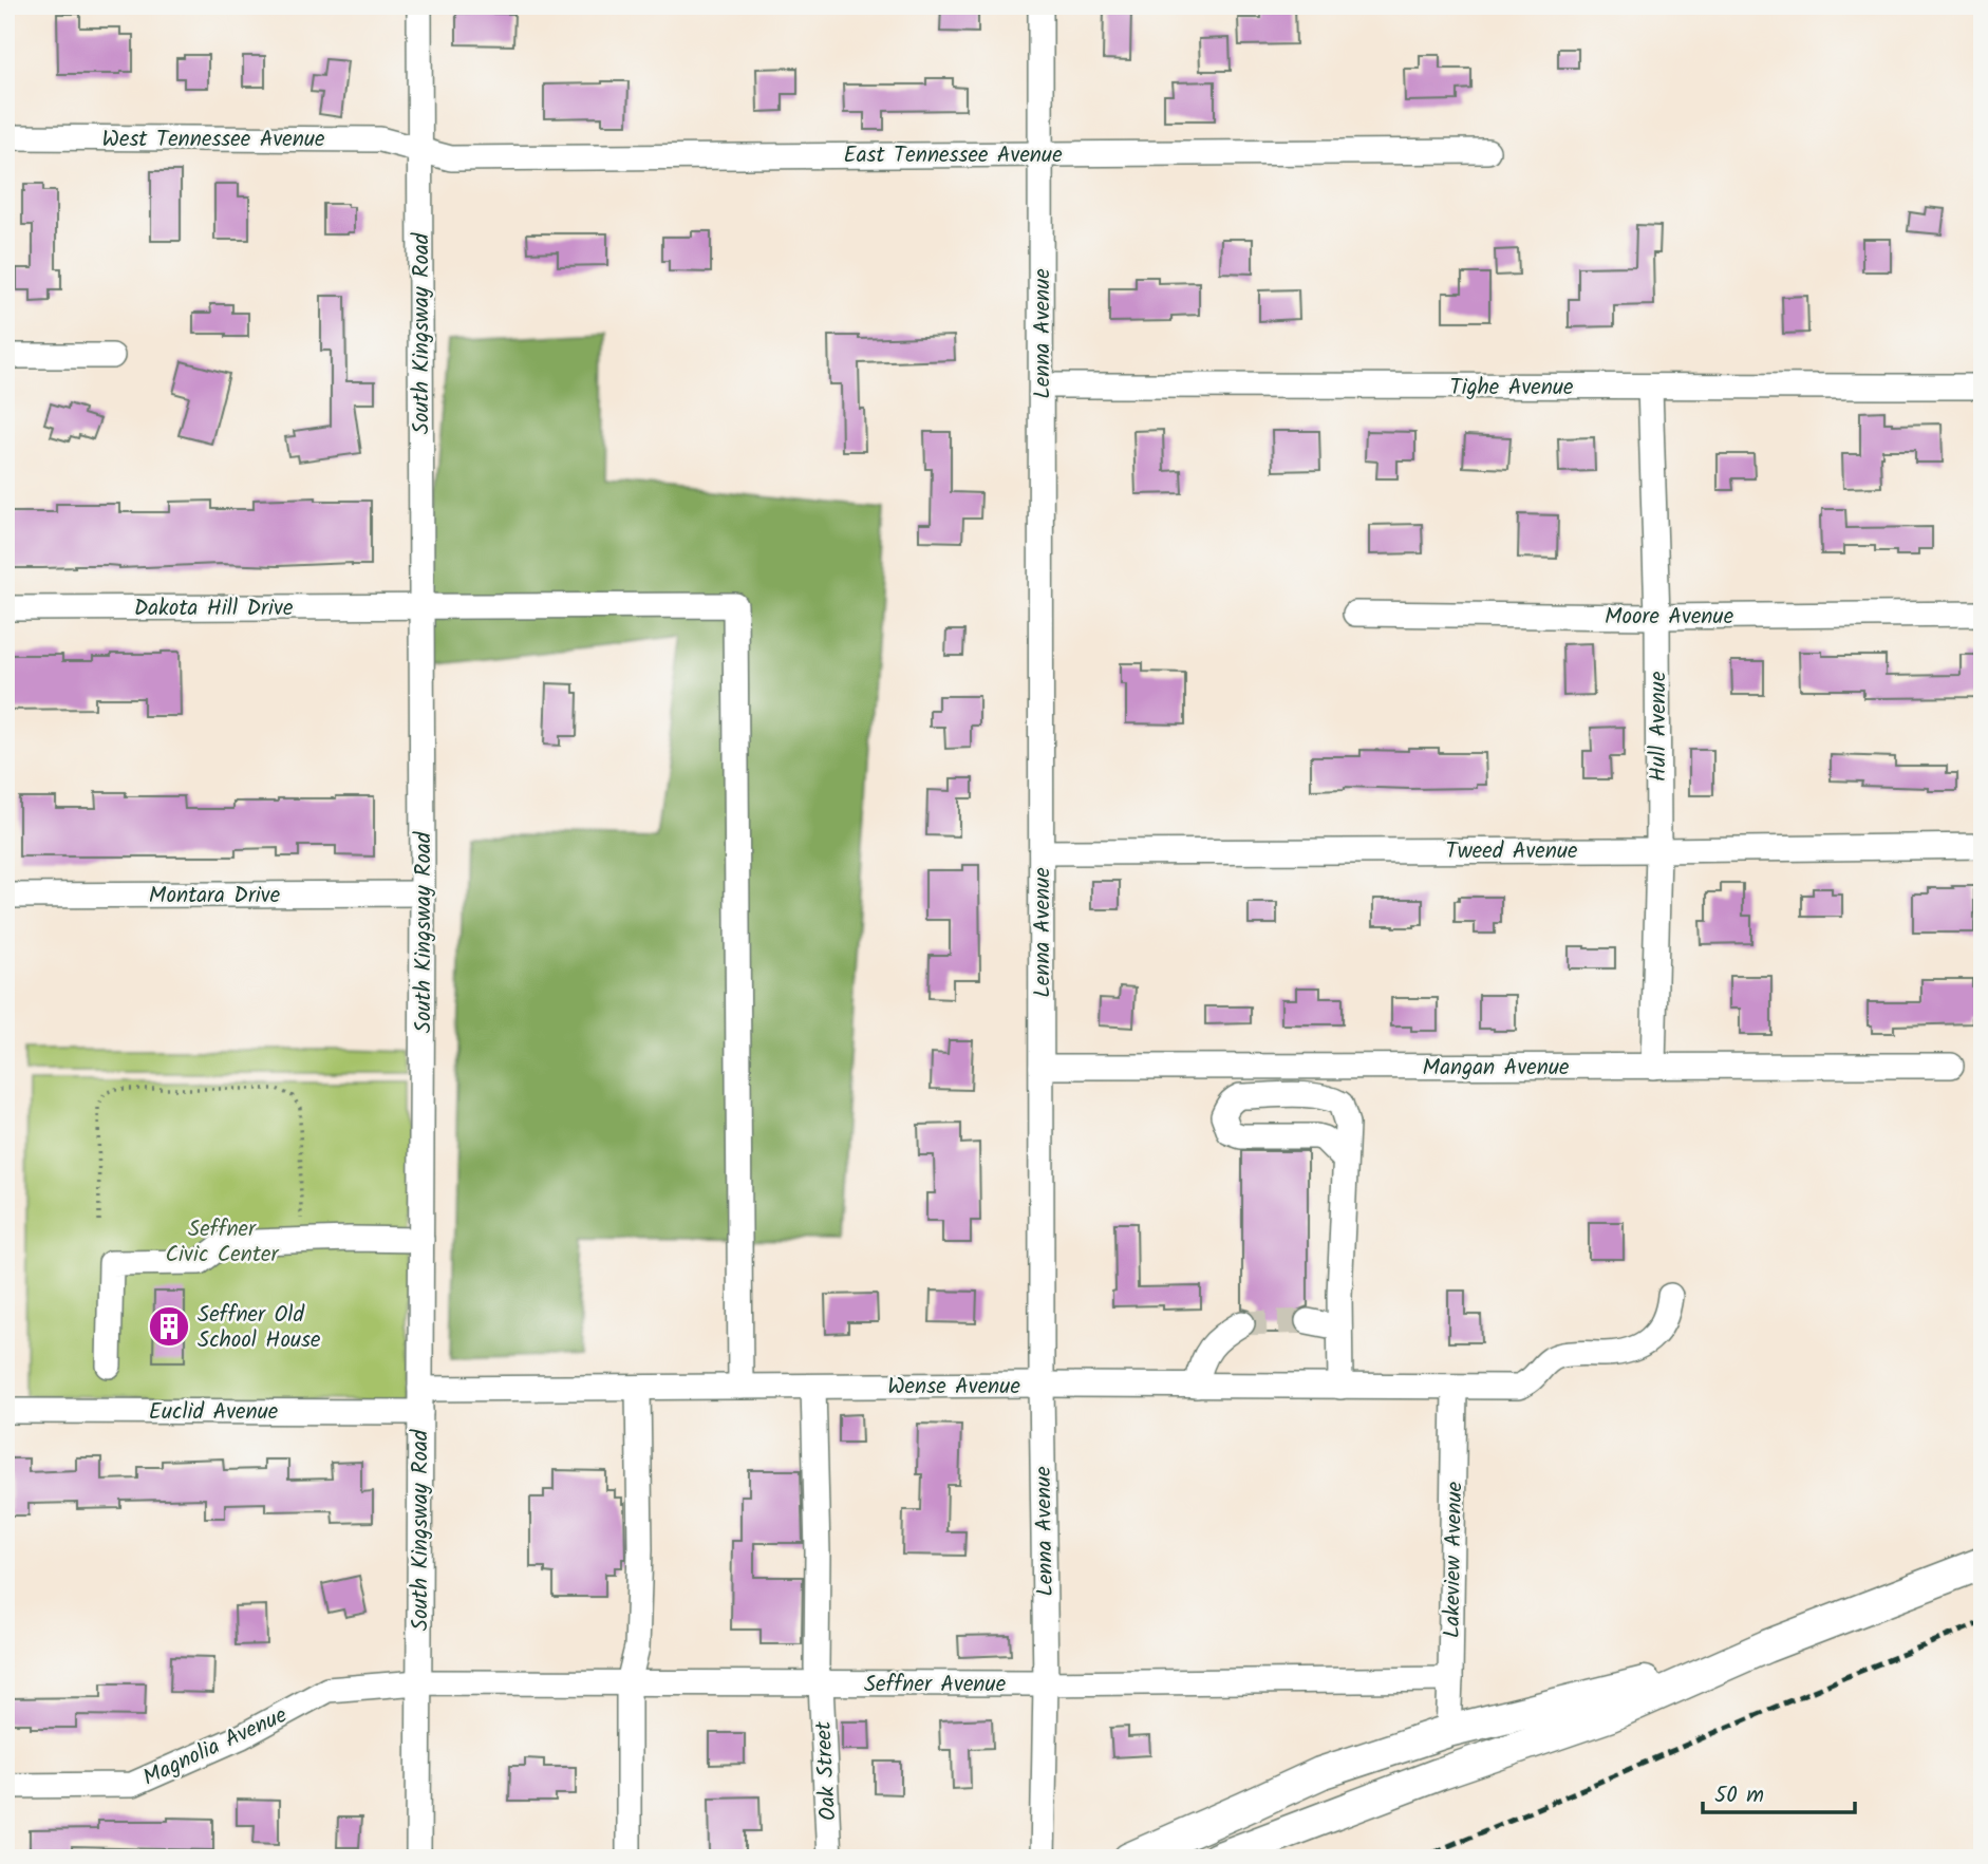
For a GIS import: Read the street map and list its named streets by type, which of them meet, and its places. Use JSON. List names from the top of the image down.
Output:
{
  "streets": {
    "street": [
      "West Tennessee Avenue",
      "East Tennessee Avenue",
      "South Kingsway Road",
      "Lenna Avenue",
      "Tighe Avenue",
      "Dakota Hill Drive",
      "Moore Avenue",
      "Hull Avenue",
      "Tweed Avenue",
      "Montara Drive",
      "Mangan Avenue",
      "Wense Avenue",
      "Euclid Avenue",
      "Lakeview Avenue",
      "Seffner Avenue",
      "Magnolia Avenue",
      "Oak Street"
    ]
  },
  "crossings": [
    ["West Tennessee Avenue", "East Tennessee Avenue"],
    ["West Tennessee Avenue", "South Kingsway Road"],
    ["East Tennessee Avenue", "South Kingsway Road"],
    ["East Tennessee Avenue", "Lenna Avenue"],
    ["South Kingsway Road", "Dakota Hill Drive"],
    ["South Kingsway Road", "Montara Drive"],
    ["South Kingsway Road", "Wense Avenue"],
    ["South Kingsway Road", "Euclid Avenue"],
    ["South Kingsway Road", "Seffner Avenue"],
    ["South Kingsway Road", "Magnolia Avenue"],
    ["Lenna Avenue", "Tighe Avenue"],
    ["Lenna Avenue", "Tweed Avenue"],
    ["Lenna Avenue", "Mangan Avenue"],
    ["Lenna Avenue", "Wense Avenue"],
    ["Lenna Avenue", "Seffner Avenue"],
    ["Tighe Avenue", "Hull Avenue"],
    ["Dakota Hill Drive", "Wense Avenue"],
    ["Moore Avenue", "Hull Avenue"],
    ["Hull Avenue", "Tweed Avenue"],
    ["Hull Avenue", "Mangan Avenue"],
    ["Wense Avenue", "Euclid Avenue"],
    ["Wense Avenue", "Lakeview Avenue"],
    ["Wense Avenue", "Oak Street"],
    ["Lakeview Avenue", "Seffner Avenue"],
    ["Seffner Avenue", "Magnolia Avenue"],
    ["Seffner Avenue", "Oak Street"]
  ],
  "parks": ["Seffner Civic Center"],
  "places": {
    "building": ["Seffner Old School House"]
  },
  "scale_bar": "50 m"
}
